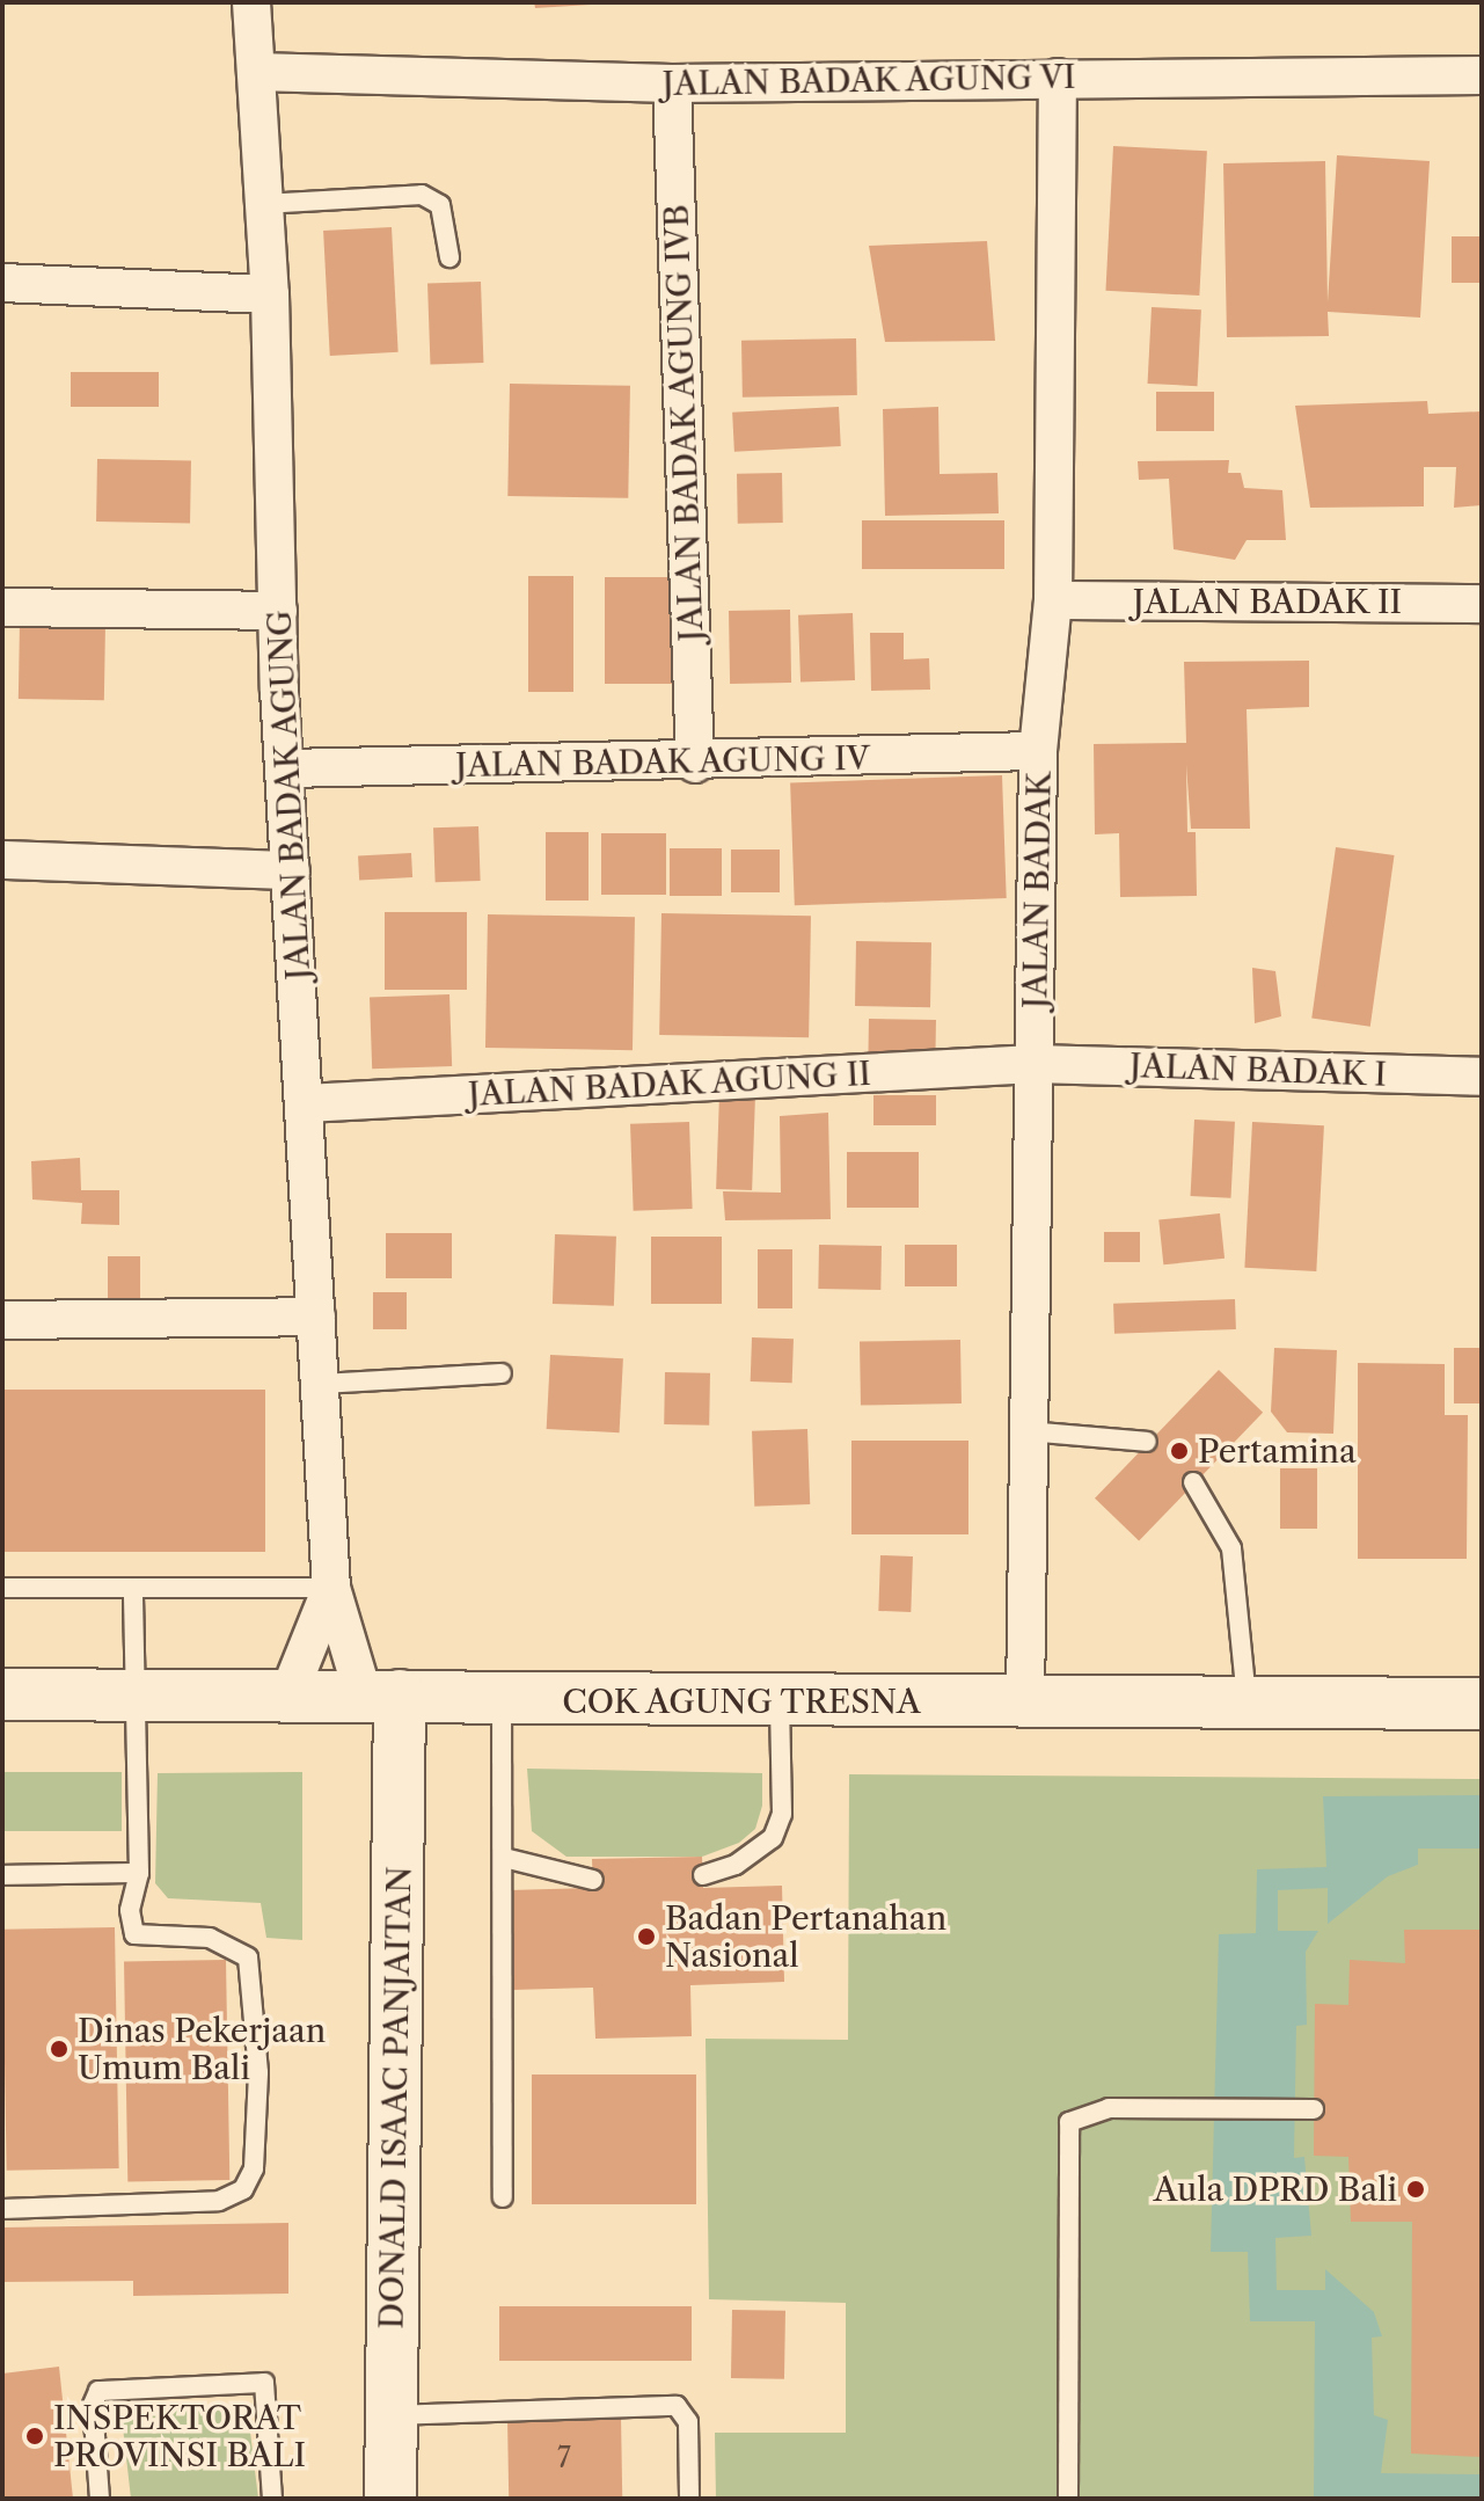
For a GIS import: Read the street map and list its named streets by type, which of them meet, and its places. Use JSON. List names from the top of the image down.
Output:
{
  "streets": {
    "main road": ["COK AGUNG TRESNA", "DONALD ISAAC PANJAITAN"],
    "street": [
      "JALAN BADAK AGUNG VI",
      "JALAN BADAK AGUNG IVB",
      "JALAN BADAK II",
      "JALAN BADAK AGUNG IV",
      "JALAN BADAK AGUNG",
      "JALAN BADAK",
      "JALAN BADAK I",
      "JALAN BADAK AGUNG II"
    ]
  },
  "crossings": [
    ["JALAN BADAK AGUNG VI", "JALAN BADAK AGUNG IVB"],
    ["JALAN BADAK AGUNG VI", "JALAN BADAK AGUNG"],
    ["JALAN BADAK AGUNG VI", "JALAN BADAK"],
    ["JALAN BADAK AGUNG IVB", "JALAN BADAK AGUNG IV"],
    ["JALAN BADAK II", "JALAN BADAK"],
    ["JALAN BADAK AGUNG IV", "JALAN BADAK AGUNG"],
    ["JALAN BADAK AGUNG IV", "JALAN BADAK"],
    ["JALAN BADAK AGUNG", "JALAN BADAK AGUNG II"],
    ["JALAN BADAK AGUNG", "COK AGUNG TRESNA"],
    ["JALAN BADAK AGUNG", "DONALD ISAAC PANJAITAN"],
    ["JALAN BADAK", "JALAN BADAK I"],
    ["JALAN BADAK", "JALAN BADAK AGUNG II"],
    ["JALAN BADAK", "COK AGUNG TRESNA"],
    ["JALAN BADAK I", "JALAN BADAK AGUNG II"],
    ["COK AGUNG TRESNA", "DONALD ISAAC PANJAITAN"]
  ],
  "places": [
    "Pertamina",
    "Badan Pertanahan Nasional",
    "Dinas Pekerjaan Umum Bali",
    "Aula DPRD Bali",
    "INSPEKTORAT PROVINSI BALI"
  ],
  "house_numbers": ["7"]
}
